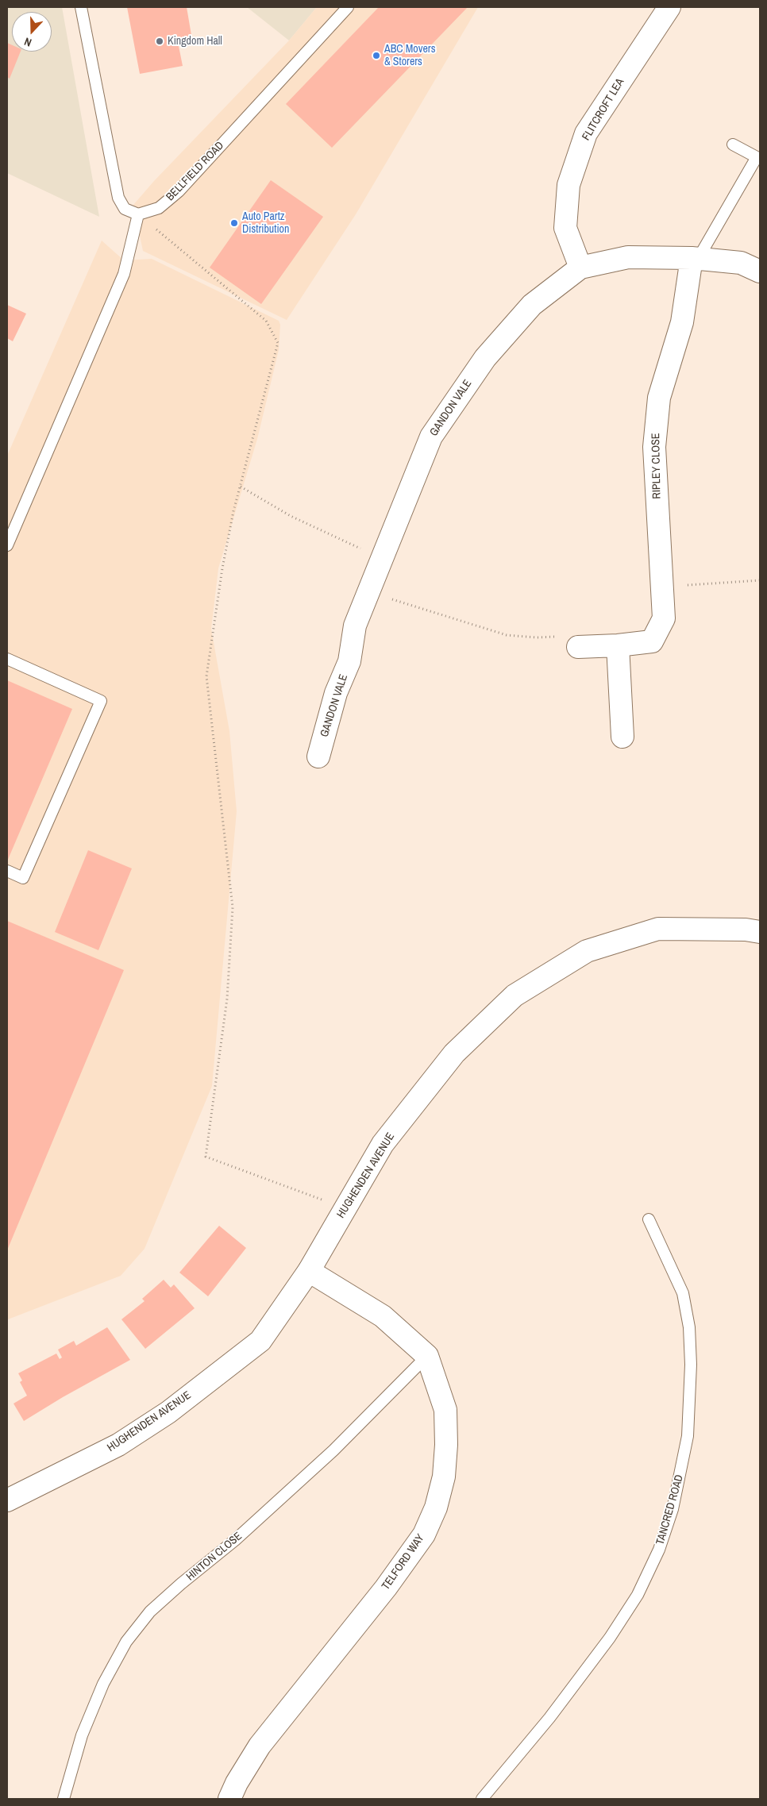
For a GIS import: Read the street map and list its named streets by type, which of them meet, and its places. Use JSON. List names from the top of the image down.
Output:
{
  "streets": {
    "street": [
      "FLITCROFT LEA",
      "GANDON VALE",
      "RIPLEY CLOSE",
      "HUGHENDEN AVENUE",
      "TELFORD WAY"
    ],
    "lane": ["BELLFIELD ROAD", "TANCRED ROAD", "HINTON CLOSE"]
  },
  "crossings": [
    ["FLITCROFT LEA", "GANDON VALE"],
    ["GANDON VALE", "RIPLEY CLOSE"],
    ["HINTON CLOSE", "TELFORD WAY"]
  ],
  "places": ["Kingdom Hall", "ABC Movers & Storers", "Auto Partz Distribution"],
  "north": "bottom"
}
